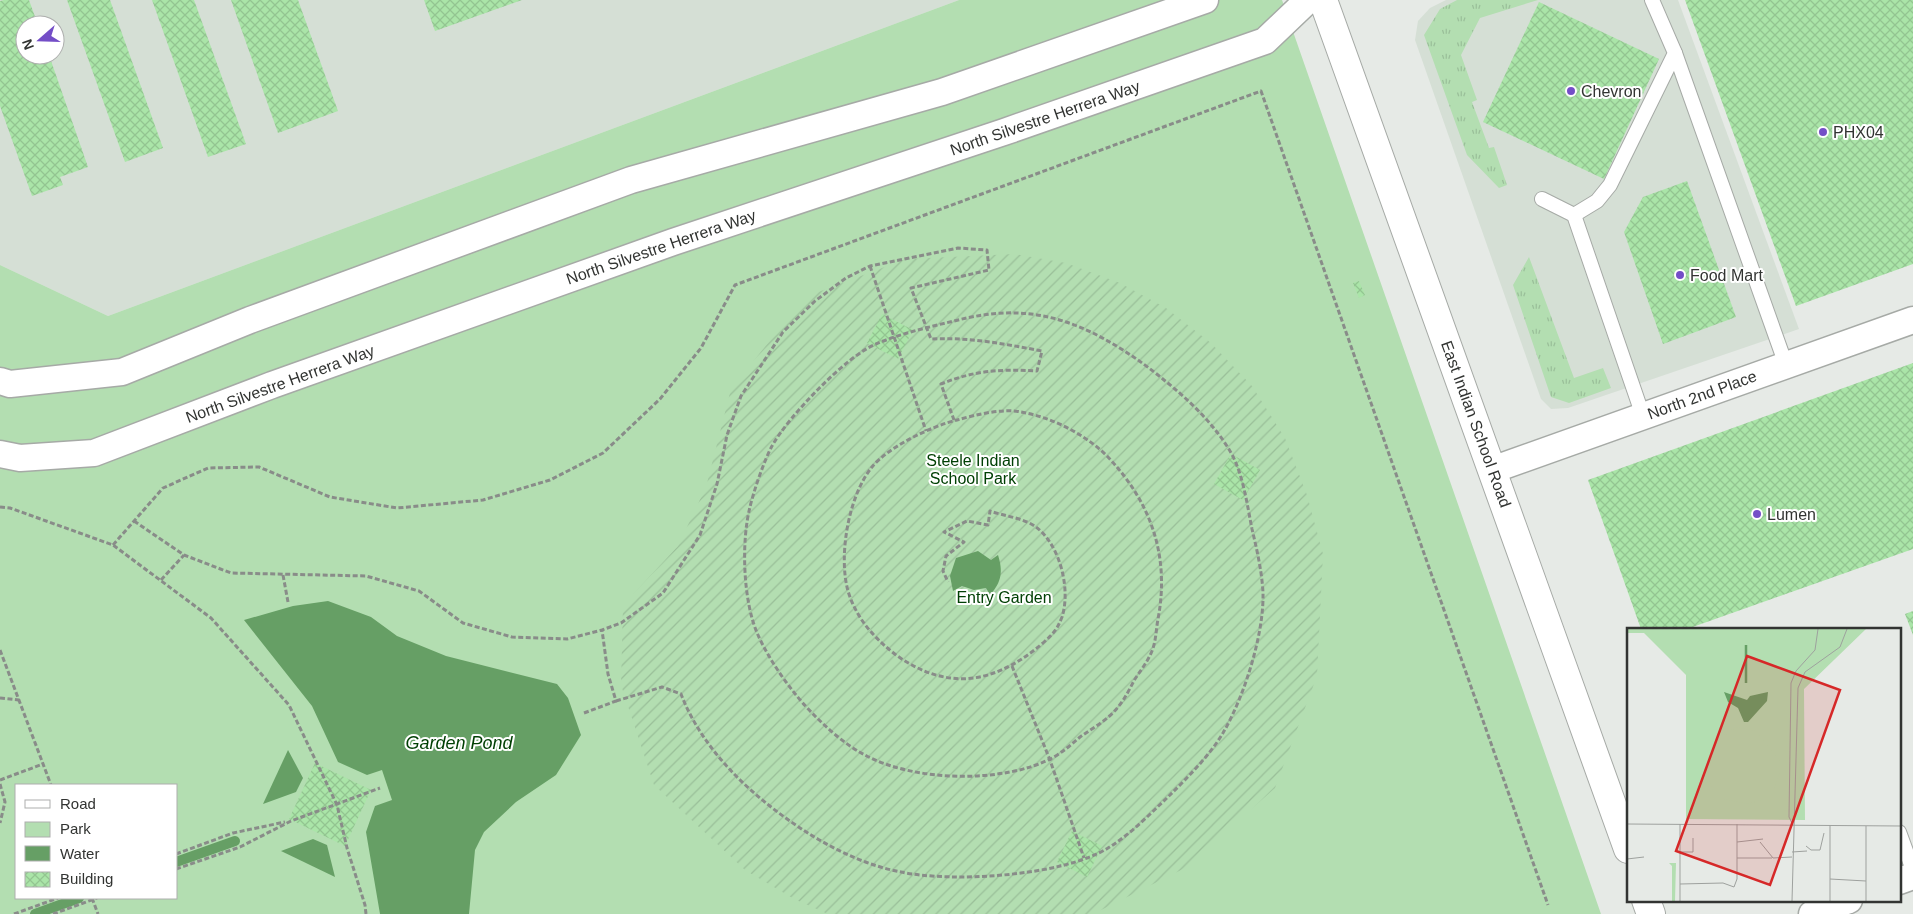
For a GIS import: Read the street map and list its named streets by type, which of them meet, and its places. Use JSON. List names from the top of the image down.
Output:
{
  "streets": {
    "main road": ["East Indian School Road"],
    "street": ["North Silvestre Herrera Way", "North 2nd Place"]
  },
  "crossings": [
    ["North 2nd Place", "East Indian School Road"]
  ],
  "water": ["Garden Pond"],
  "parks": ["Steele Indian School Park", "Entry Garden"],
  "places": [
    "Chevron",
    "PHX04",
    "Food Mart",
    "Lumen"
  ],
  "legend": [
    "Road",
    "Park",
    "Water",
    "Building"
  ],
  "north": "left"
}
